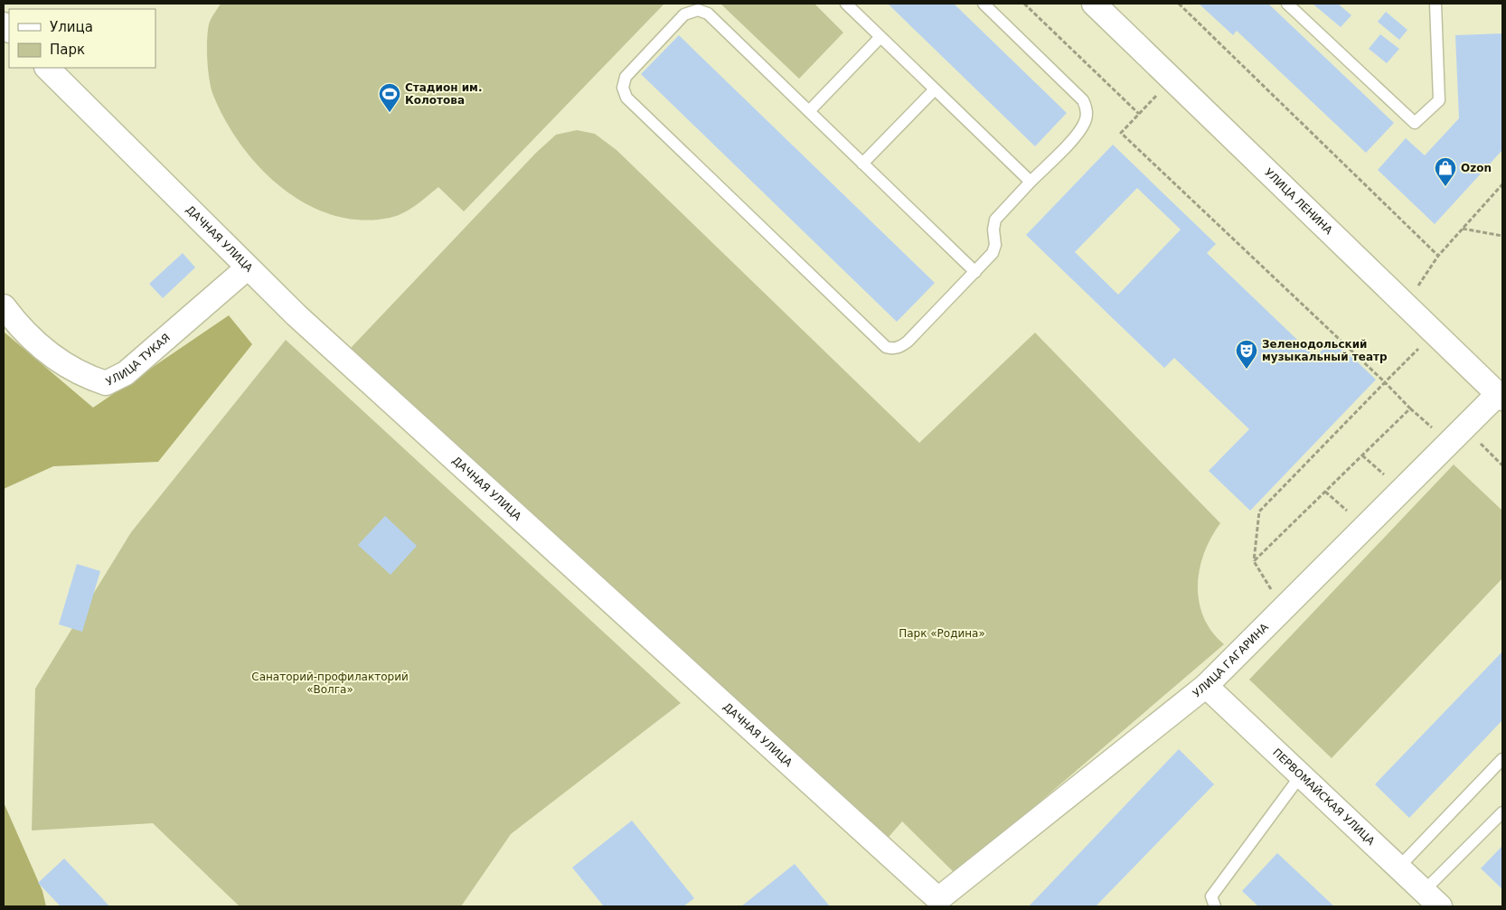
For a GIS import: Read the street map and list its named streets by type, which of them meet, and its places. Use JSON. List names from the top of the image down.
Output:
{
  "streets": {
    "street": [
      "УЛИЦА ЛЕНИНА",
      "ДАЧНАЯ УЛИЦА",
      "УЛИЦА ТУКАЯ",
      "УЛИЦА ГАГАРИНА",
      "ПЕРВОМАЙСКАЯ УЛИЦА"
    ]
  },
  "crossings": [
    ["УЛИЦА ЛЕНИНА", "УЛИЦА ГАГАРИНА"],
    ["ДАЧНАЯ УЛИЦА", "УЛИЦА ТУКАЯ"],
    ["ДАЧНАЯ УЛИЦА", "УЛИЦА ГАГАРИНА"],
    ["УЛИЦА ГАГАРИНА", "ПЕРВОМАЙСКАЯ УЛИЦА"]
  ],
  "parks": ["Парк «Родина»", "Санаторий-профилакторий «Волга»"],
  "places": {
    "sports": ["Стадион им. Колотова"],
    "shop": ["Ozon"],
    "theatre": ["Зеленодольский музыкальный театр"]
  },
  "legend": ["Улица", "Парк"]
}
